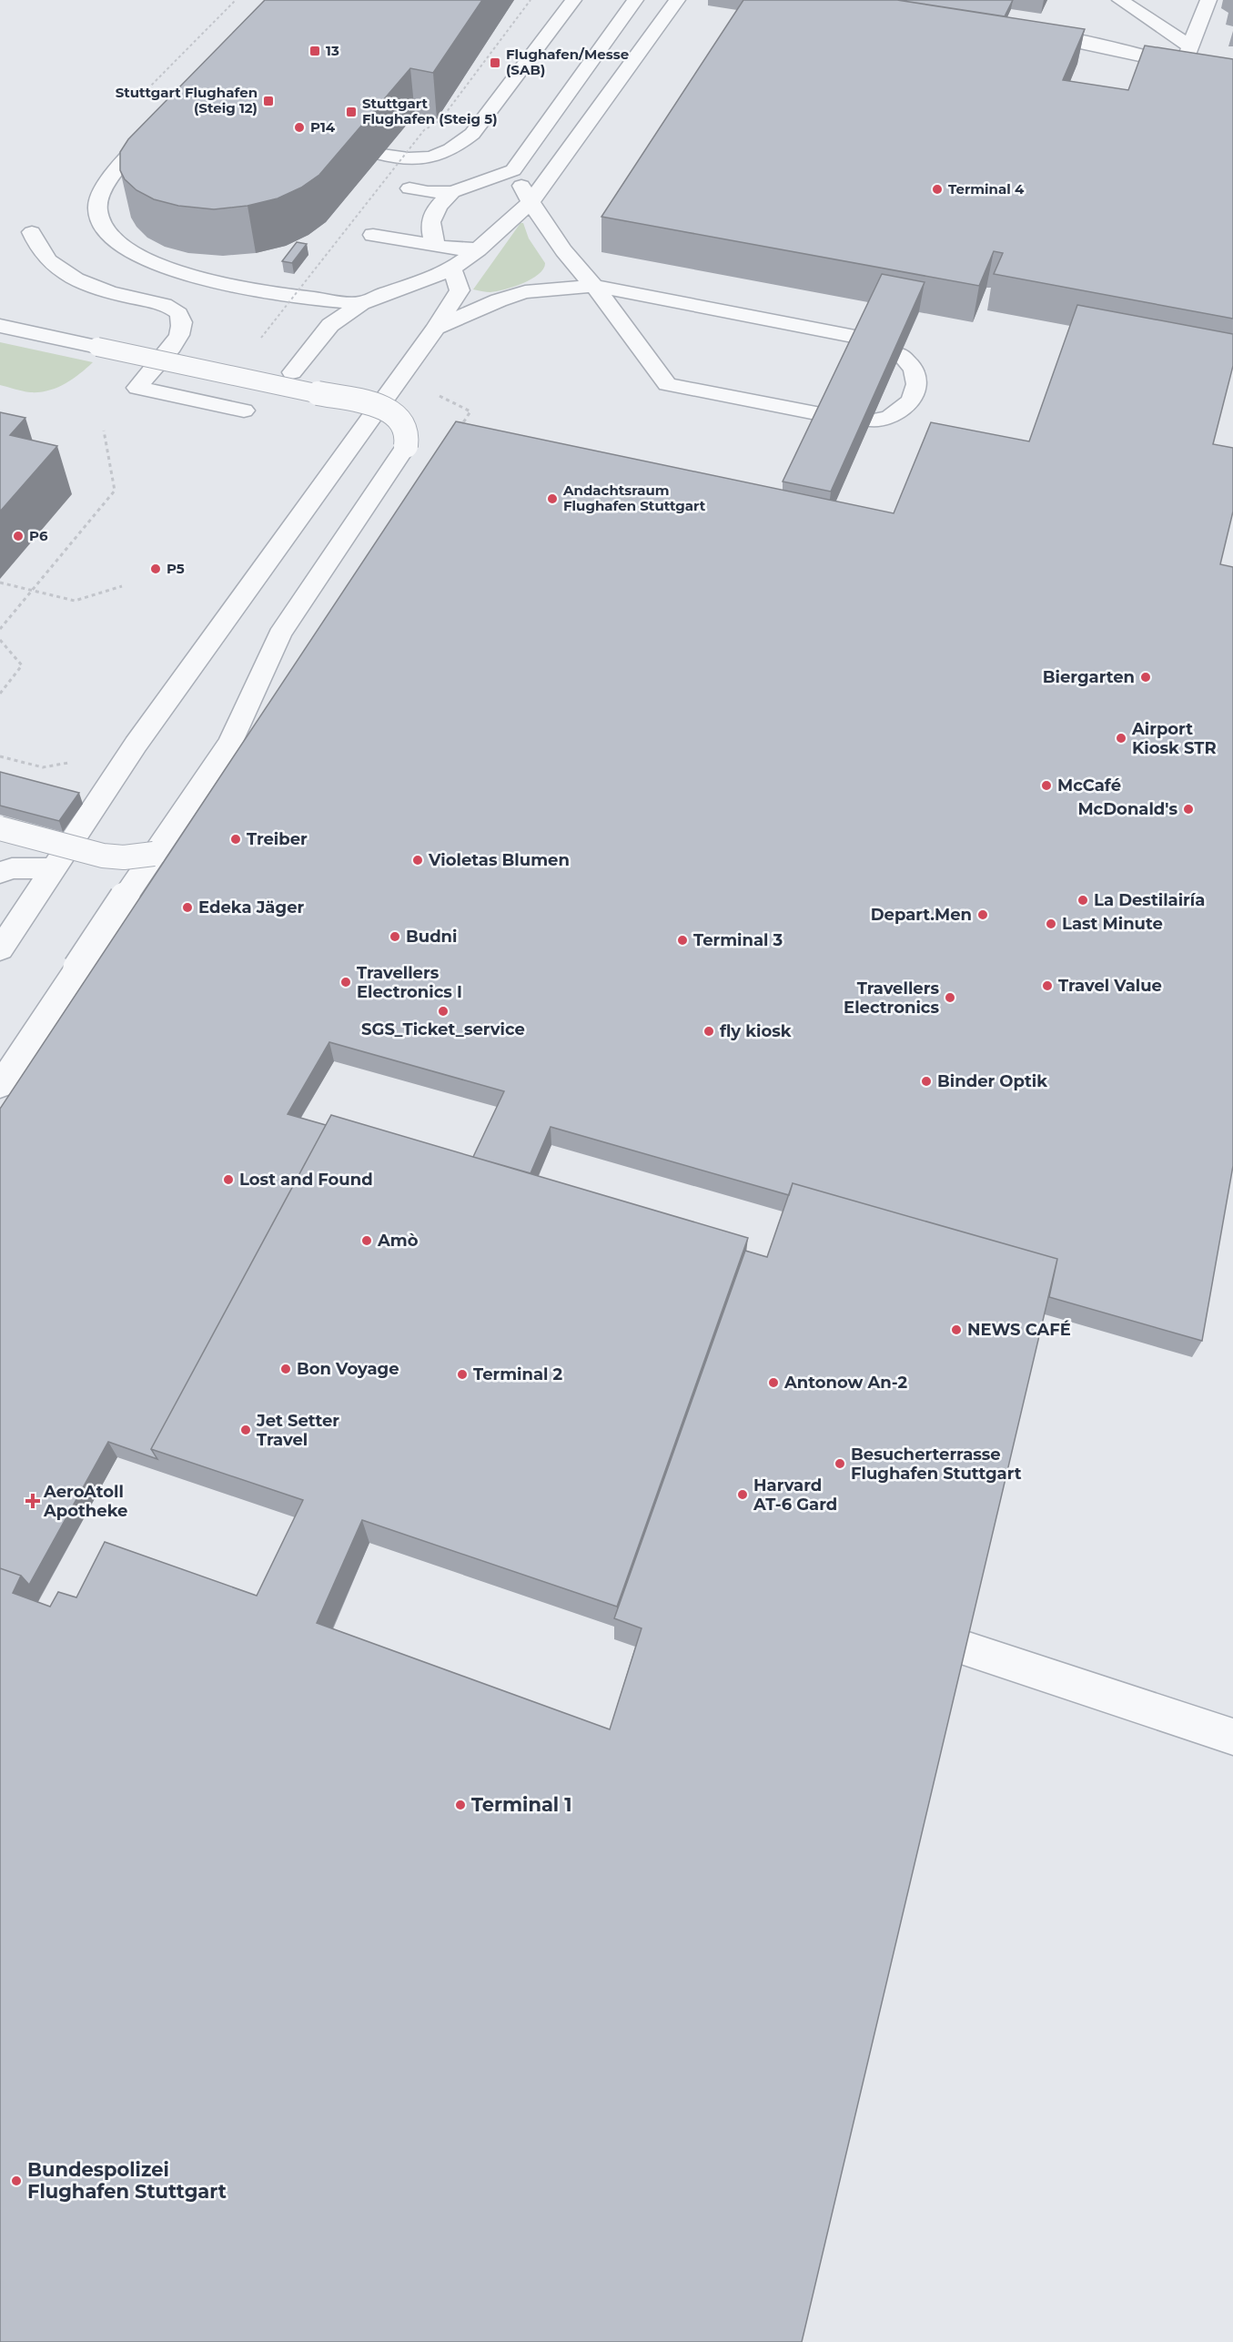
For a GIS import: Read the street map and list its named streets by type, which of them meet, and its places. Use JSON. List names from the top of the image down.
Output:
{
  "places": {
    "transit": [
      "13",
      "Flughafen/Messe (SAB)",
      "Stuttgart Flughafen (Steig 12)",
      "Stuttgart Flughafen (Steig 5)"
    ],
    "other": [
      "P14",
      "Terminal 4",
      "Andachtsraum Flughafen Stuttgart",
      "P6",
      "P5",
      "Biergarten",
      "Airport Kiosk STR",
      "McCafé",
      "McDonald's",
      "Treiber",
      "Violetas Blumen",
      "La Destilairía",
      "Edeka Jäger",
      "Depart.Men",
      "Last Minute",
      "Budni",
      "Terminal 3",
      "Travellers Electronics I",
      "Travel Value",
      "Travellers Electronics",
      "SGS_Ticket_service",
      "fly kiosk",
      "Binder Optik",
      "Lost and Found",
      "Amò",
      "NEWS CAFÉ",
      "Bon Voyage",
      "Terminal 2",
      "Antonow An-2",
      "Jet Setter Travel",
      "Besucherterrasse Flughafen Stuttgart",
      "Harvard AT-6 Gard",
      "Terminal 1",
      "Bundespolizei Flughafen Stuttgart"
    ],
    "health": ["AeroAtoll Apotheke"]
  }
}
